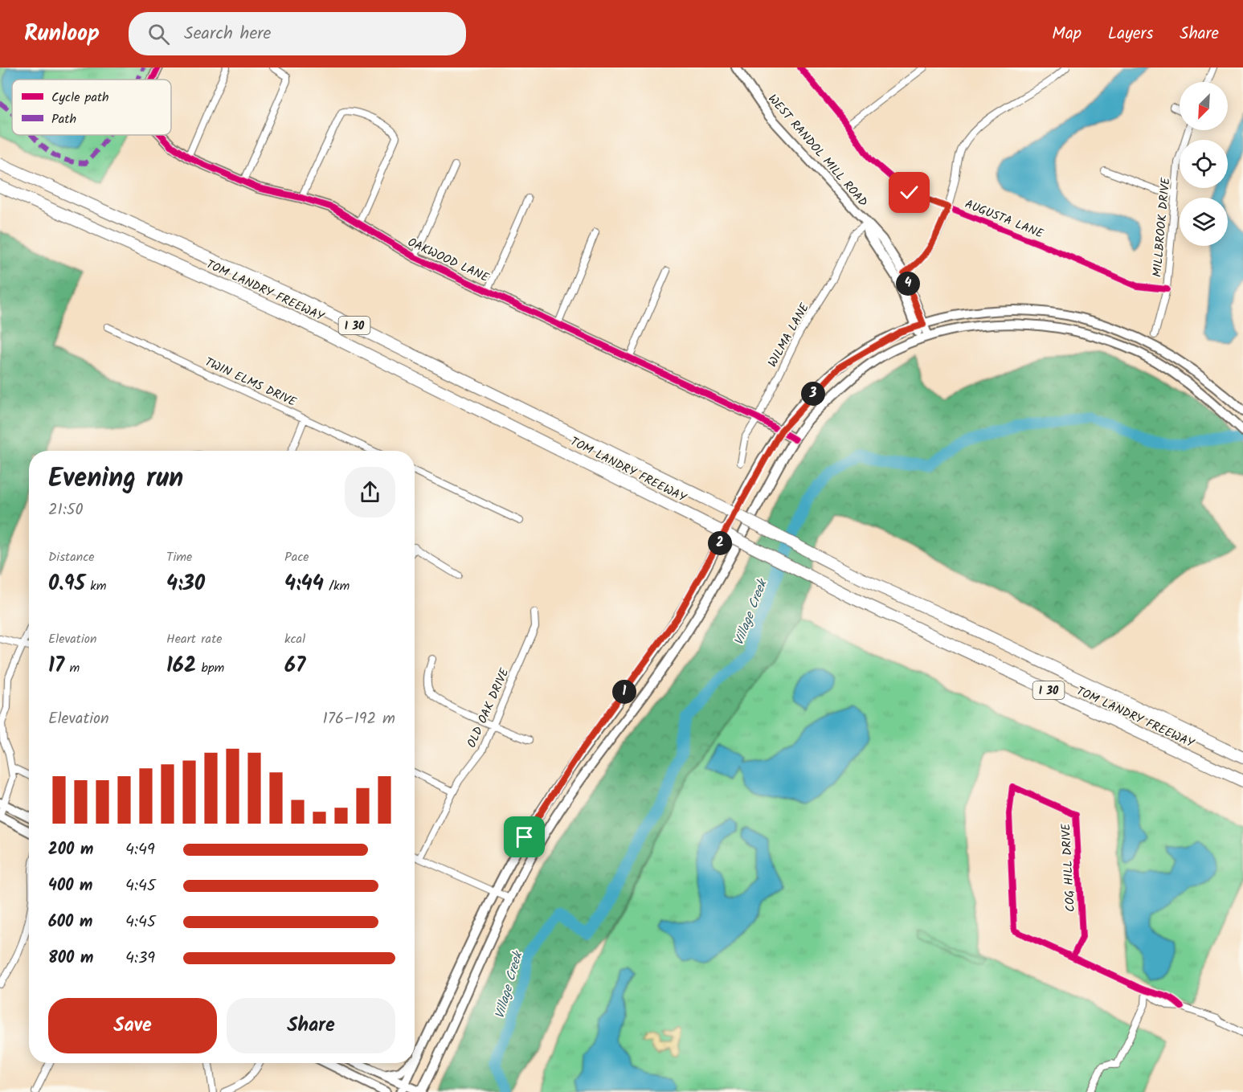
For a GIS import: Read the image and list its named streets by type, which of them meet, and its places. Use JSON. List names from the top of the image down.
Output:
{
  "streets": {
    "highway": ["TOM LANDRY FREEWAY", "I 30"],
    "main road": ["WEST RANDOL MILL ROAD", "OAKWOOD LANE"],
    "street": [
      "AUGUSTA LANE",
      "MILLBROOK DRIVE",
      "WILMA LANE",
      "TWIN ELMS DRIVE",
      "OLD OAK DRIVE",
      "COG HILL DRIVE"
    ]
  },
  "crossings": [
    ["WEST RANDOL MILL ROAD", "WILMA LANE"],
    ["AUGUSTA LANE", "MILLBROOK DRIVE"],
    ["OAKWOOD LANE", "WILMA LANE"]
  ],
  "water": ["Village Creek"],
  "legend": ["Cycle path", "Path"],
  "north": "bottom left",
  "page": {
    "header": "Runloop",
    "search": "Search here",
    "nav": ["Map", "Layers", "Share"],
    "pins": [
      "4",
      "3",
      "2",
      "1"
    ],
    "heading": ["Evening run", "21:50"],
    "stats": [
      ["Distance", "0.95 km"],
      ["Time", "4:30"],
      ["Pace", "4:44 /km"],
      ["Elevation", "17 m"],
      ["Heart rate", "162 bpm"],
      ["kcal", "67"]
    ],
    "chart": ["Elevation", "176–192 m"],
    "list": [
      {
        "name": "200 m",
        "note": "4:49"
      },
      {
        "name": "400 m",
        "note": "4:45"
      },
      {
        "name": "600 m",
        "note": "4:45"
      },
      {
        "name": "800 m",
        "note": "4:39"
      }
    ],
    "buttons": ["Save", "Share"]
  }
}
